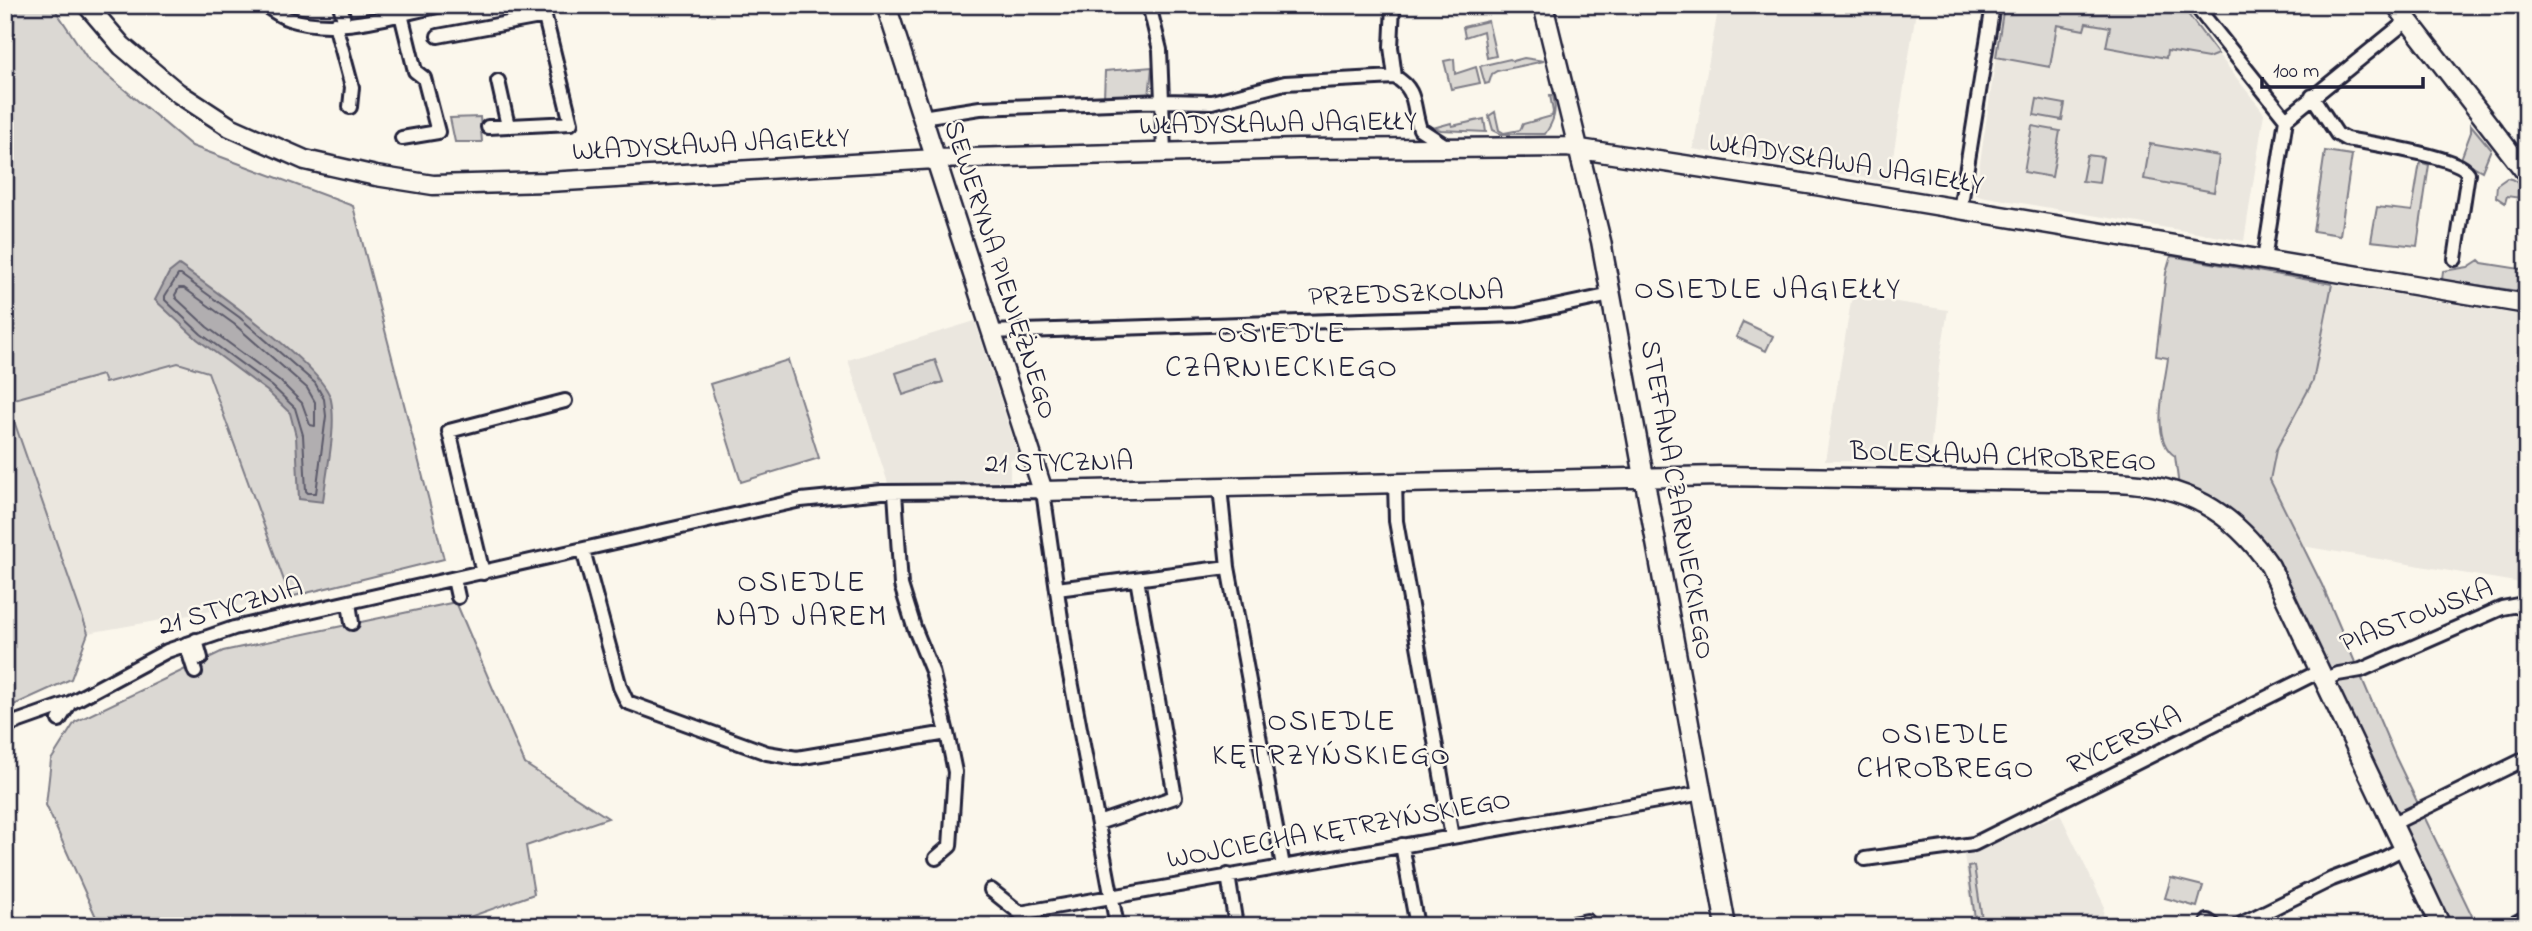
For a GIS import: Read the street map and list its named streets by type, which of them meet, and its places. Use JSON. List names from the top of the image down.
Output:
{
  "streets": {
    "street": [
      "WŁADYSŁAWA JAGIEŁŁY",
      "SEWERYNA PIENIĘŻNEGO",
      "PRZEDSZKOLNA",
      "BOLESŁAWA CHROBREGO",
      "21 STYCZNIA",
      "STEFANA CZARNIECKIEGO",
      "PIASTOWSKA",
      "RYCERSKA",
      "WOJCIECHA KĘTRZYŃSKIEGO"
    ]
  },
  "crossings": [
    ["WŁADYSŁAWA JAGIEŁŁY", "SEWERYNA PIENIĘŻNEGO"],
    ["WŁADYSŁAWA JAGIEŁŁY", "STEFANA CZARNIECKIEGO"],
    ["SEWERYNA PIENIĘŻNEGO", "PRZEDSZKOLNA"],
    ["SEWERYNA PIENIĘŻNEGO", "21 STYCZNIA"],
    ["SEWERYNA PIENIĘŻNEGO", "WOJCIECHA KĘTRZYŃSKIEGO"],
    ["PRZEDSZKOLNA", "STEFANA CZARNIECKIEGO"],
    ["BOLESŁAWA CHROBREGO", "21 STYCZNIA"],
    ["BOLESŁAWA CHROBREGO", "STEFANA CZARNIECKIEGO"],
    ["BOLESŁAWA CHROBREGO", "PIASTOWSKA"],
    ["BOLESŁAWA CHROBREGO", "RYCERSKA"],
    ["21 STYCZNIA", "STEFANA CZARNIECKIEGO"],
    ["STEFANA CZARNIECKIEGO", "WOJCIECHA KĘTRZYŃSKIEGO"],
    ["PIASTOWSKA", "RYCERSKA"]
  ],
  "districts": [
    "OSIEDLE JAGIEŁŁY",
    "OSIEDLE CZARNIECKIEGO",
    "OSIEDLE NAD JAREM",
    "OSIEDLE KĘTRZYŃSKIEGO",
    "OSIEDLE CHROBREGO"
  ],
  "scale_bar": "100 m"
}
